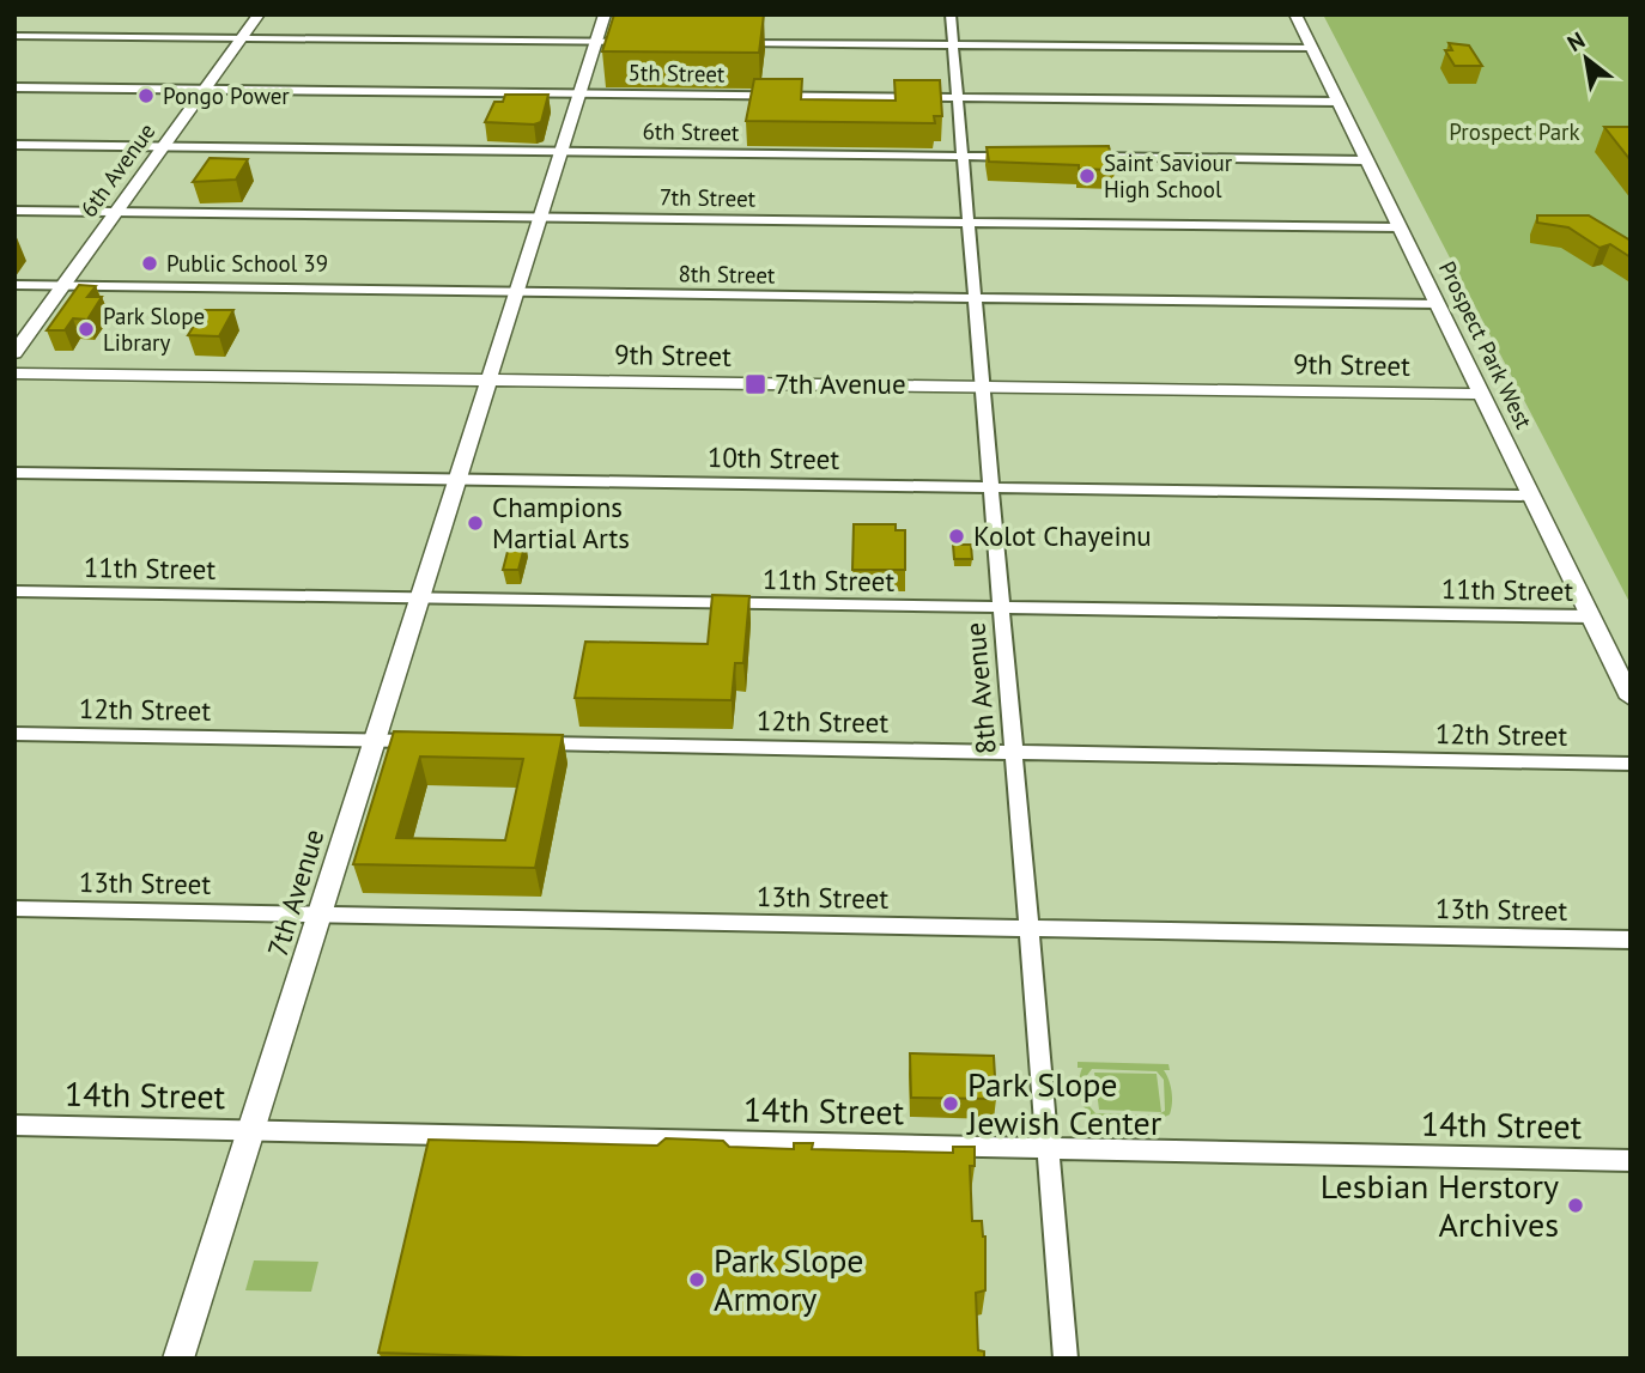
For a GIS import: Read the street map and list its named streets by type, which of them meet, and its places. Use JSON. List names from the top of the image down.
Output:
{
  "streets": {
    "street": [
      "5th Street",
      "6th Street",
      "6th Avenue",
      "7th Street",
      "8th Street",
      "Prospect Park West",
      "9th Street",
      "10th Street",
      "11th Street",
      "8th Avenue",
      "12th Street",
      "13th Street",
      "7th Avenue",
      "14th Street"
    ]
  },
  "crossings": [
    ["5th Street", "6th Avenue"],
    ["5th Street", "Prospect Park West"],
    ["5th Street", "8th Avenue"],
    ["5th Street", "7th Avenue"],
    ["6th Street", "6th Avenue"],
    ["6th Street", "8th Avenue"],
    ["6th Street", "7th Avenue"],
    ["6th Avenue", "7th Street"],
    ["6th Avenue", "8th Street"],
    ["7th Street", "Prospect Park West"],
    ["7th Street", "8th Avenue"],
    ["7th Street", "7th Avenue"],
    ["8th Street", "Prospect Park West"],
    ["8th Street", "8th Avenue"],
    ["8th Street", "7th Avenue"],
    ["Prospect Park West", "9th Street"],
    ["Prospect Park West", "10th Street"],
    ["Prospect Park West", "11th Street"],
    ["9th Street", "8th Avenue"],
    ["9th Street", "7th Avenue"],
    ["10th Street", "8th Avenue"],
    ["10th Street", "7th Avenue"],
    ["11th Street", "8th Avenue"],
    ["11th Street", "7th Avenue"],
    ["8th Avenue", "12th Street"],
    ["8th Avenue", "13th Street"],
    ["8th Avenue", "14th Street"],
    ["12th Street", "7th Avenue"],
    ["13th Street", "7th Avenue"],
    ["7th Avenue", "14th Street"]
  ],
  "parks": ["Prospect Park"],
  "places": {
    "other": [
      "Pongo Power",
      "Saint Saviour High School",
      "Public School 39",
      "Park Slope Library",
      "Champions Martial Arts",
      "Kolot Chayeinu",
      "Park Slope Jewish Center",
      "Lesbian Herstory Archives",
      "Park Slope Armory"
    ],
    "transit": ["7th Avenue"]
  },
  "north": "top left"
}
